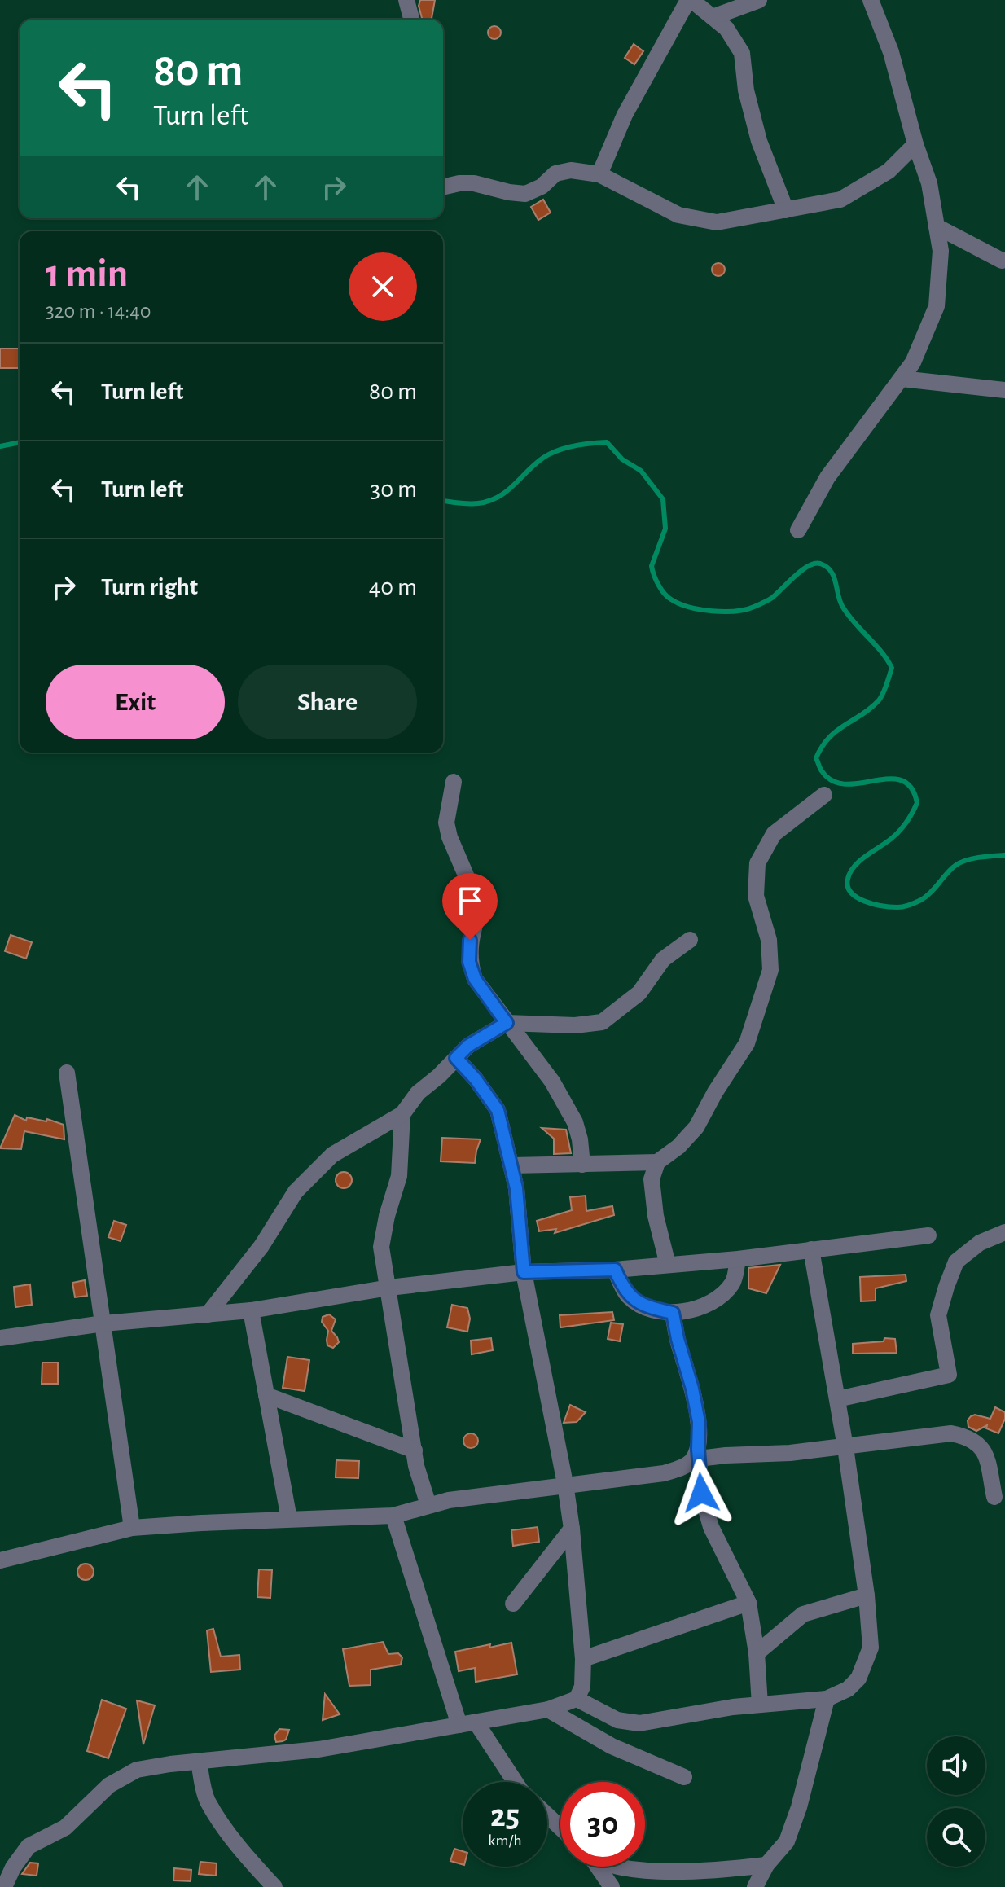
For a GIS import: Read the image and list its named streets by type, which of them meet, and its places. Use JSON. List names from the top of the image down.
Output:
{
  "page": {
    "turn": ["80 m", "Turn left"],
    "heading": ["1 min", "320 m · 14:40"],
    "list": [
      {
        "name": "Turn left",
        "value": "80 m"
      },
      {
        "name": "Turn left",
        "value": "30 m"
      },
      {
        "name": "Turn right",
        "value": "40 m"
      }
    ],
    "buttons": ["Exit", "Share"],
    "speed": "25 km/h",
    "limit": "30"
  }
}
